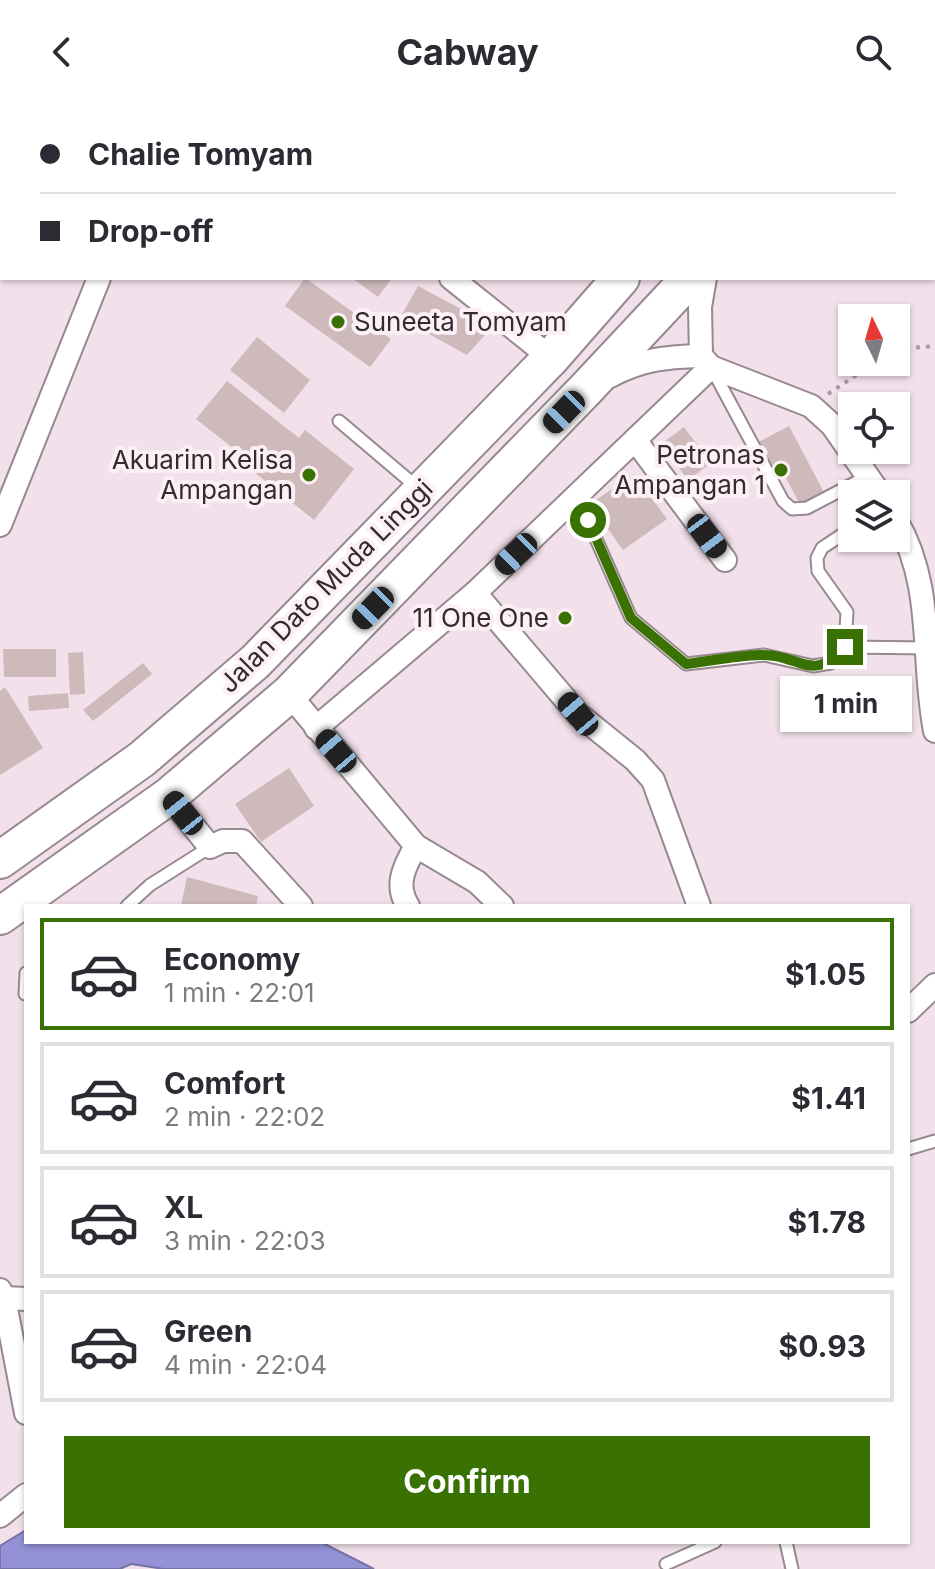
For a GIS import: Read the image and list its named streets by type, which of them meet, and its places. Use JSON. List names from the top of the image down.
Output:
{
  "streets": {
    "highway": ["Jalan Dato Muda Linggi"]
  },
  "places": [
    "Suneeta Tomyam",
    "Petronas Ampangan 1",
    "Akuarim Kelisa Ampangan",
    "11 One One"
  ],
  "north": "top",
  "page": {
    "header": "Cabway",
    "banner": ["Chalie Tomyam", "Drop-off"],
    "bubble": "1 min",
    "list": [
      {
        "name": "Economy",
        "note": "1 min · 22:01",
        "value": "$1.05"
      },
      {
        "name": "Comfort",
        "note": "2 min · 22:02",
        "value": "$1.41"
      },
      {
        "name": "XL",
        "note": "3 min · 22:03",
        "value": "$1.78"
      },
      {
        "name": "Green",
        "note": "4 min · 22:04",
        "value": "$0.93"
      }
    ],
    "buttons": "Confirm"
  }
}
